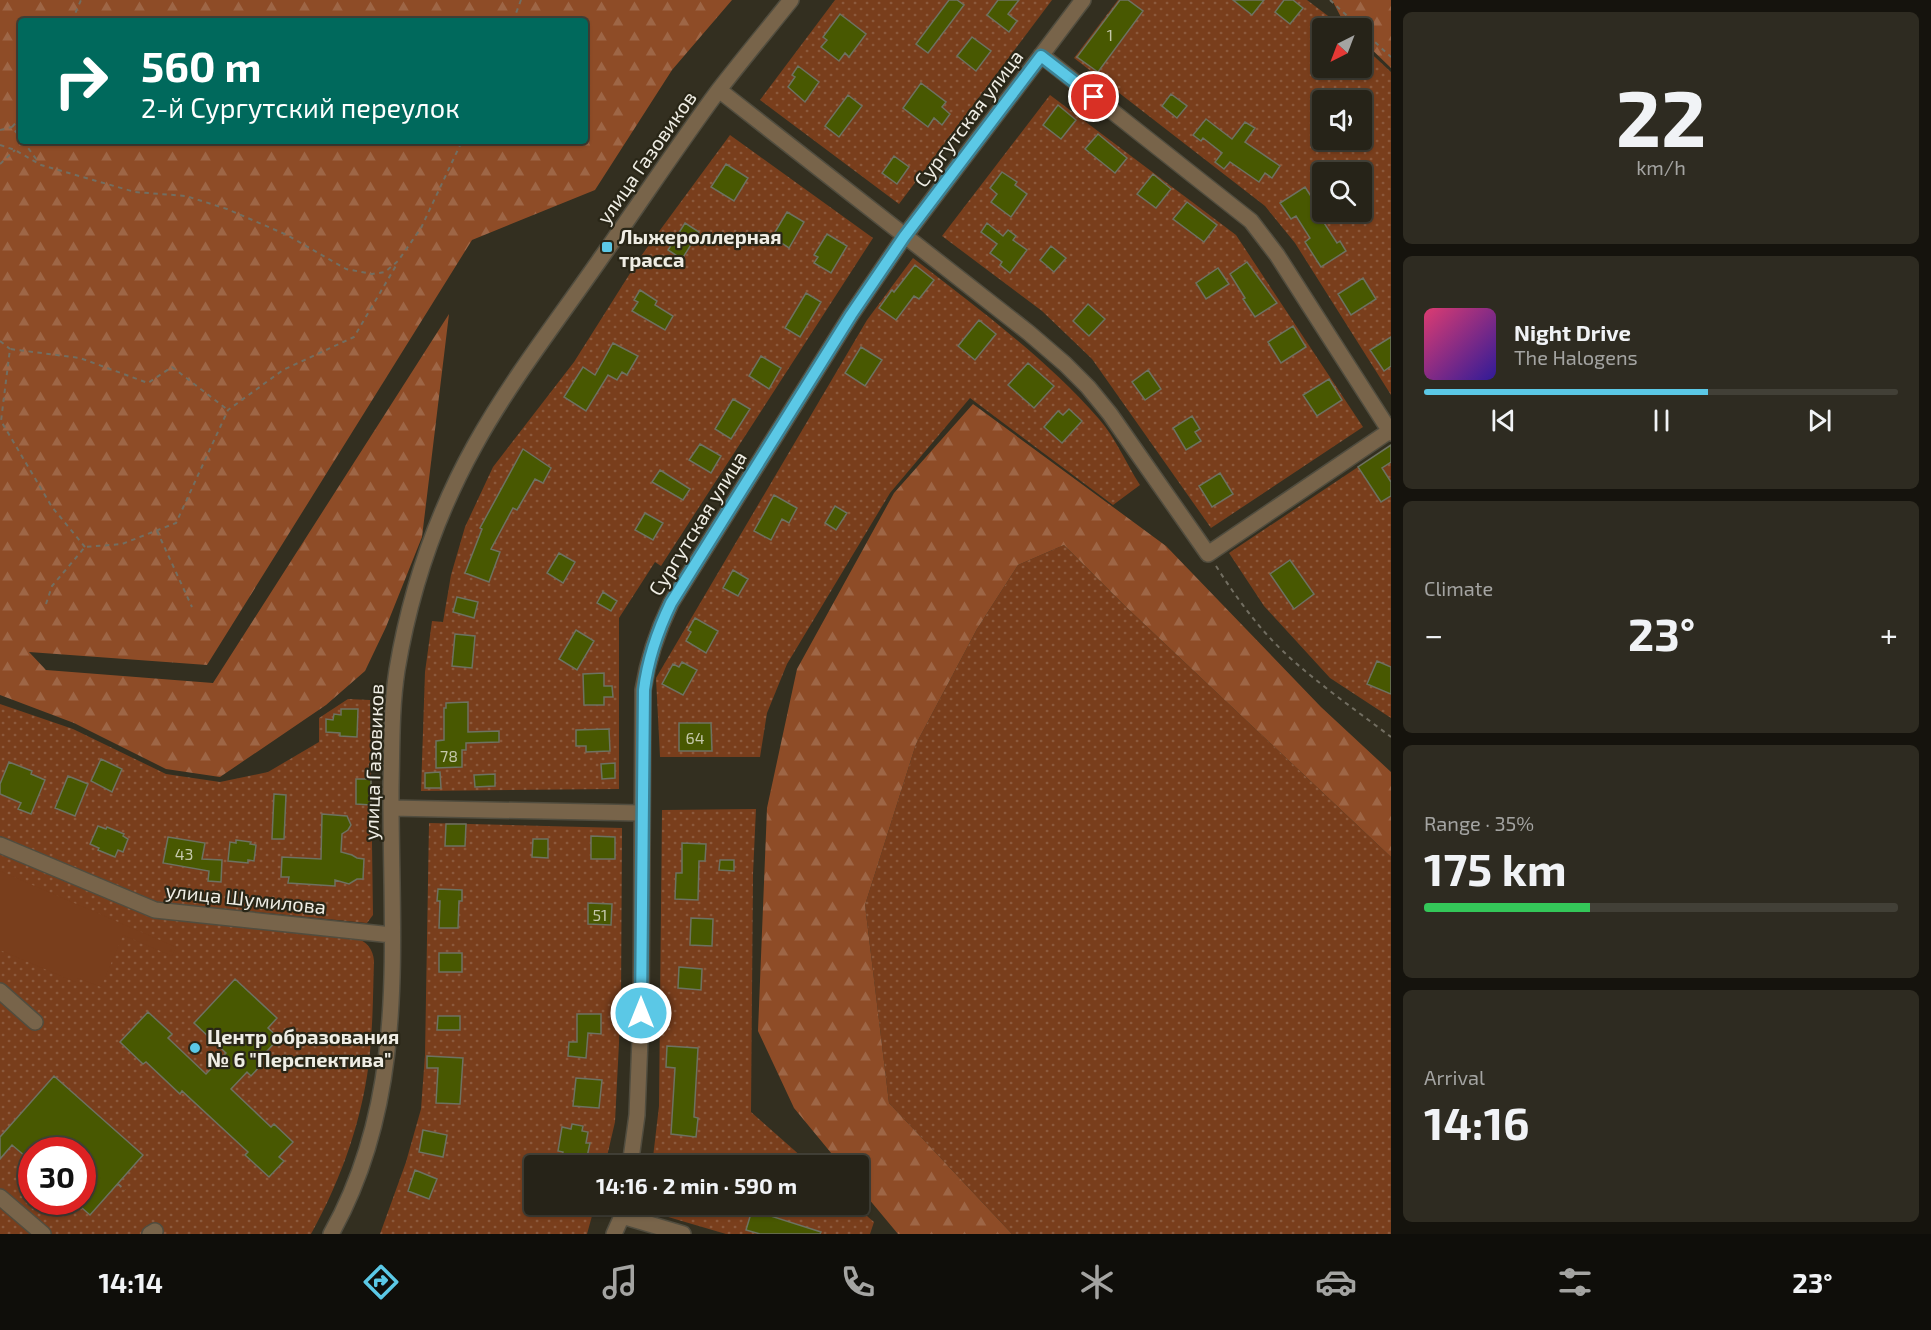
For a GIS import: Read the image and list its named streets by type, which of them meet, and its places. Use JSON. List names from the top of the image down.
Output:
{
  "streets": {
    "street": ["Сургутская улица", "улица Газовиков", "улица Шумилова"]
  },
  "crossings": [
    ["улица Газовиков", "улица Шумилова"]
  ],
  "places": {
    "transit": ["Лыжероллерная трасса"],
    "other": ["Центр образования № 6 \"Перспектива\""]
  },
  "house_numbers": [
    "1",
    "64",
    "78",
    "43",
    "51"
  ],
  "north": "bottom left",
  "page": {
    "tile": [
      ["22", "km/h"],
      "Climate",
      ["Range · 35%", "175 km"],
      ["Arrival", "14:16"]
    ],
    "turn": ["560 m", "2-й Сургутский переулок"],
    "song": ["Night Drive", "The Halogens"],
    "heat": ["−", "23°", "+"],
    "limit": "30",
    "trip": "14:16 · 2 min · 590 m",
    "tabs": ["14:14", "23°"]
  }
}
